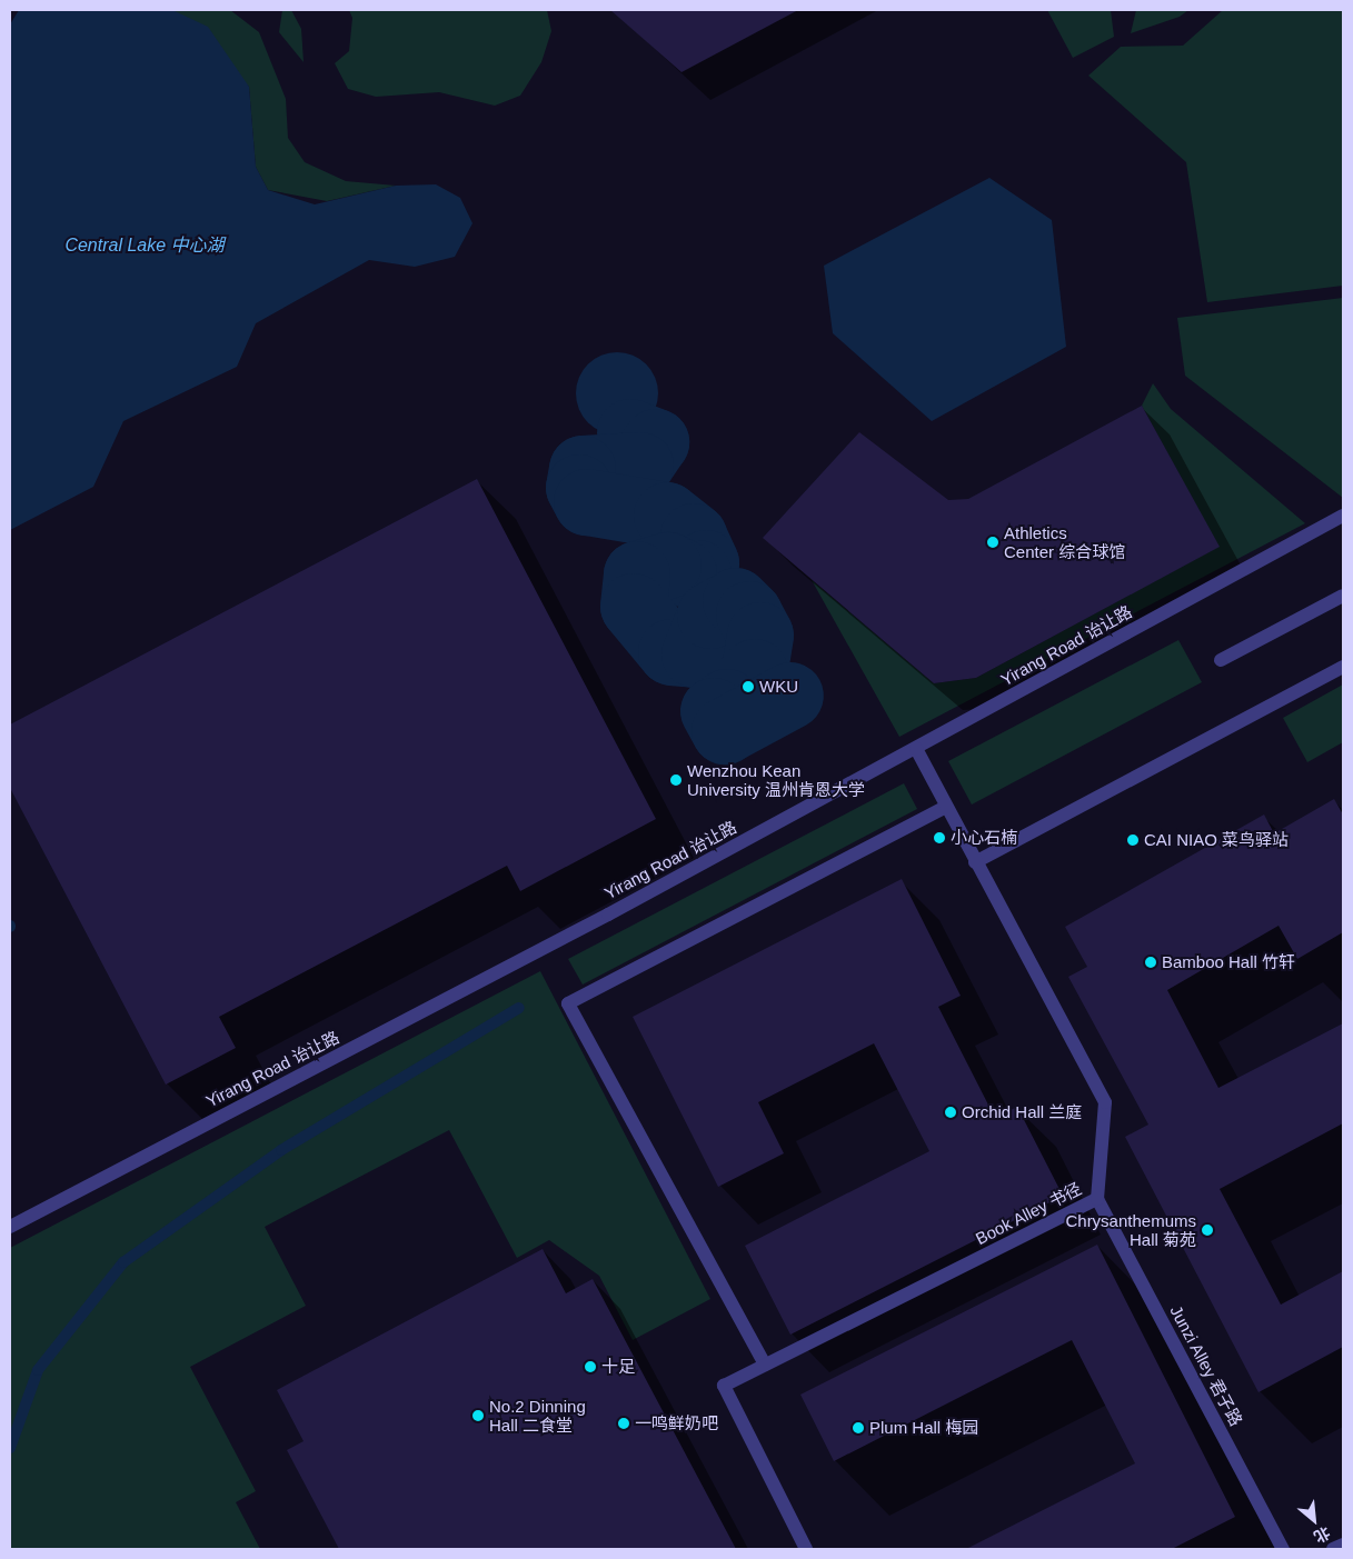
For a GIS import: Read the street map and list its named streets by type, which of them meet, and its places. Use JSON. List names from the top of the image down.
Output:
{
  "streets": {
    "street": ["Yirang Road 诒让路", "Book Alley 书径", "Junzi Alley 君子路"]
  },
  "crossings": [
    ["Yirang Road 诒让路", "Book Alley 书径"],
    ["Book Alley 书径", "Junzi Alley 君子路"]
  ],
  "water": ["Central Lake 中心湖"],
  "places": [
    "Athletics Center 综合球馆",
    "WKU",
    "Wenzhou Kean University 温州肯恩大学",
    "小心石楠",
    "CAI NIAO 菜鸟驿站",
    "Bamboo Hall 竹轩",
    "Orchid Hall 兰庭",
    "Chrysanthemums Hall 菊苑",
    "十足",
    "No.2 Dinning Hall 二食堂",
    "一鸣鲜奶吧",
    "Plum Hall 梅园"
  ],
  "north": "bottom right"
}
